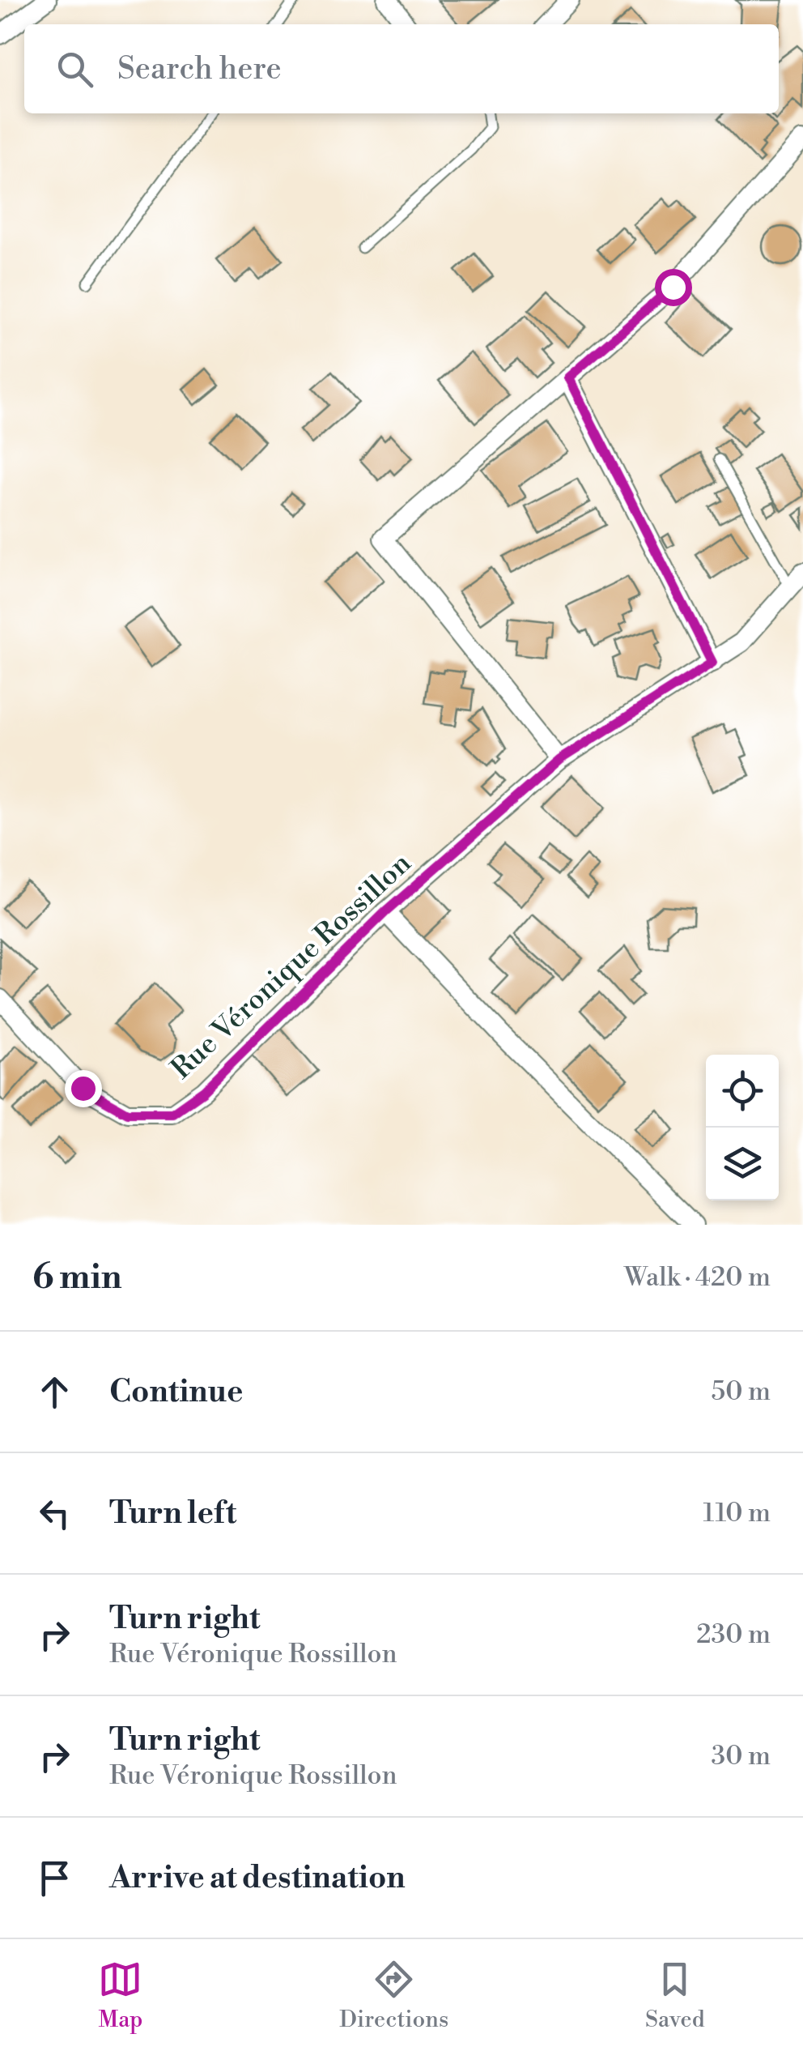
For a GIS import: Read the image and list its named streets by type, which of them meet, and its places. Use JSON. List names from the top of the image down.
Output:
{
  "streets": {
    "street": ["Rue Véronique Rossillon"]
  },
  "page": {
    "search": "Search here",
    "heading": ["6 min", "Walk · 420 m"],
    "list": [
      ["Continue", "50 m"],
      ["Turn left", "110 m"],
      ["Turn right", "Rue Véronique Rossillon", "230 m"],
      ["Turn right", "Rue Véronique Rossillon", "30 m"],
      "Arrive at destination"
    ],
    "nav": ["Map", "Directions", "Saved"]
  }
}
